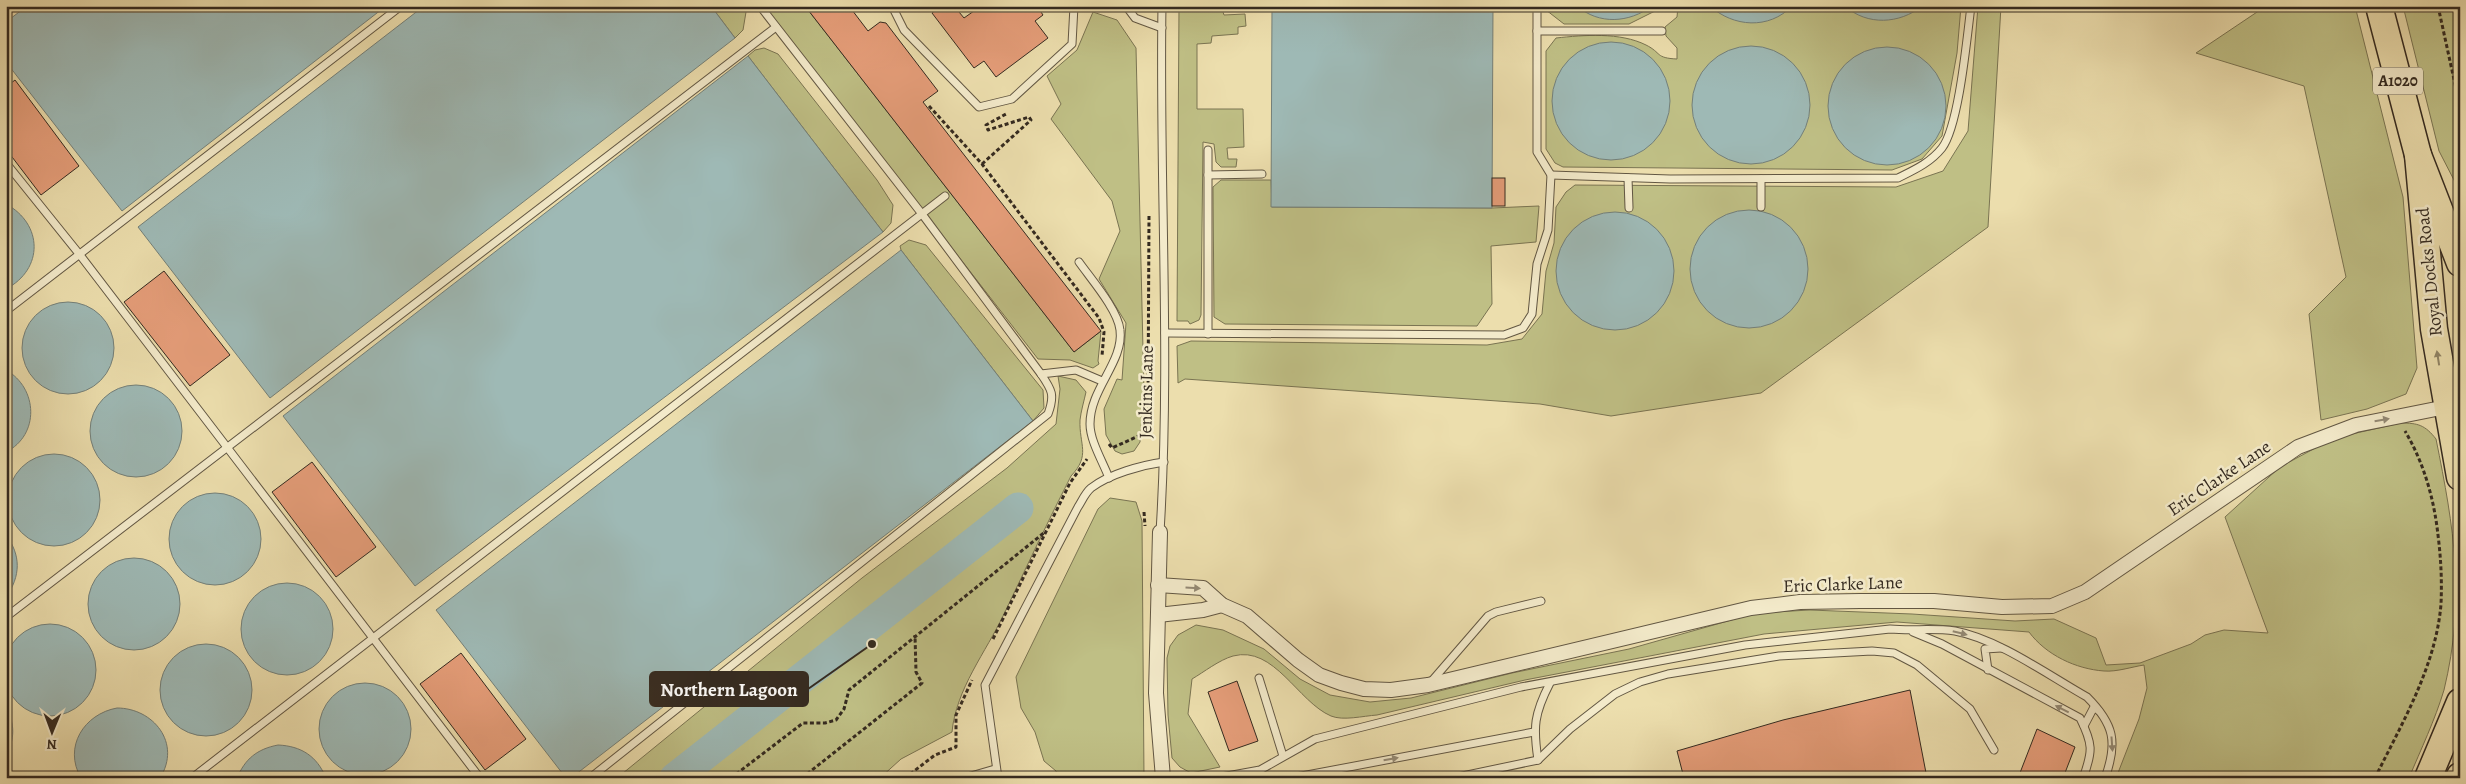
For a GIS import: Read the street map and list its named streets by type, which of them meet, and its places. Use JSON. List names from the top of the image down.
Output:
{
  "streets": {
    "highway": ["A1020", "Royal Docks Road"],
    "street": ["Jenkins Lane", "Eric Clarke Lane"]
  },
  "crossings": [
    ["Royal Docks Road", "Eric Clarke Lane"],
    ["Jenkins Lane", "Eric Clarke Lane"]
  ],
  "one_way": ["Eric Clarke Lane"],
  "places": ["Northern Lagoon"],
  "north": "bottom"
}
